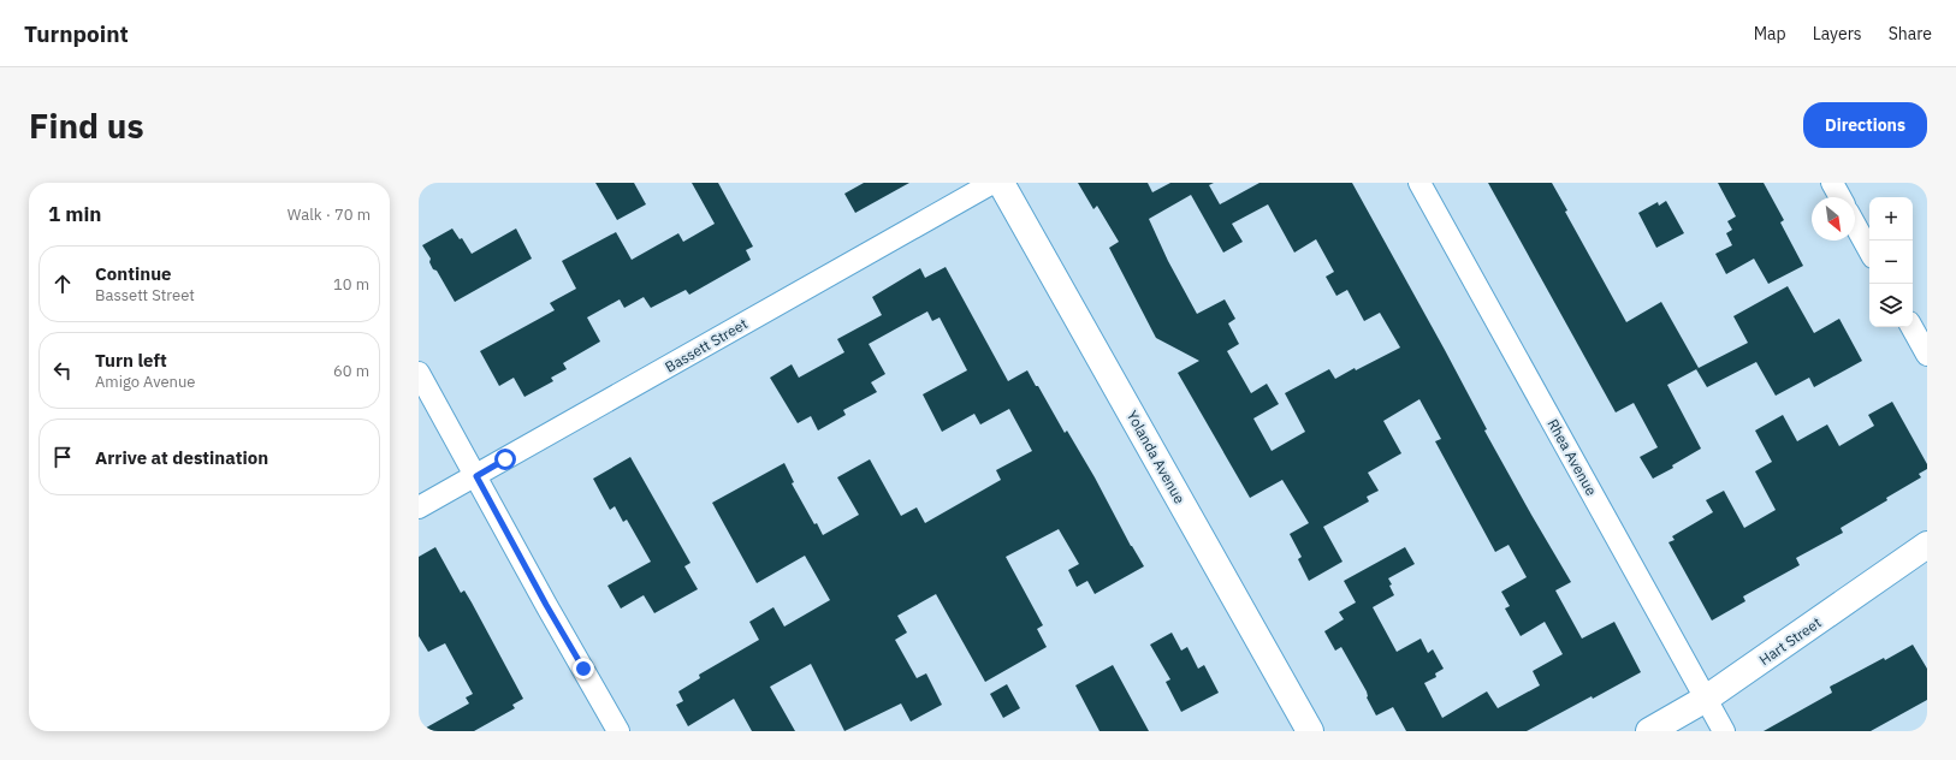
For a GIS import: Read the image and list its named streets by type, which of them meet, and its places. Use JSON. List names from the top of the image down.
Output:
{
  "streets": {
    "street": [
      "Bassett Street",
      "Yolanda Avenue",
      "Rhea Avenue",
      "Hart Street"
    ]
  },
  "crossings": [
    ["Rhea Avenue", "Hart Street"]
  ],
  "north": "bottom right",
  "page": {
    "header": "Turnpoint",
    "nav": ["Map", "Layers", "Share"],
    "buttons": "Directions",
    "title": "Find us",
    "heading": ["1 min", "Walk · 70 m"],
    "map_buttons": ["+", "−"],
    "list": [
      ["Continue", "Bassett Street", "10 m"],
      ["Turn left", "Amigo Avenue", "60 m"],
      "Arrive at destination"
    ]
  }
}
